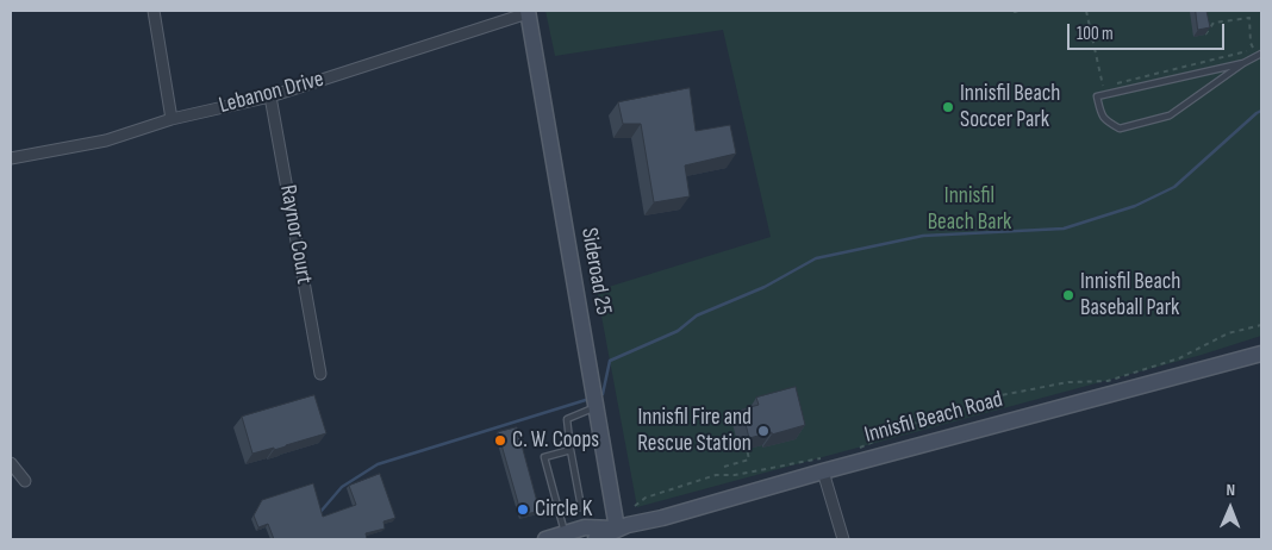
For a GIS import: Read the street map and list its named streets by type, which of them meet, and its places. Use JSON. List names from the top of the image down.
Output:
{
  "streets": {
    "street": [
      "Lebanon Drive",
      "Raynor Court",
      "Sideroad 25",
      "Innisfil Beach Road"
    ]
  },
  "crossings": [
    ["Lebanon Drive", "Raynor Court"],
    ["Lebanon Drive", "Sideroad 25"],
    ["Sideroad 25", "Innisfil Beach Road"]
  ],
  "parks": ["Innisfil Beach Bark"],
  "places": [
    "Innisfil Beach Soccer Park",
    "Innisfil Beach Baseball Park",
    "Innisfil Fire and Rescue Station",
    "C. W. Coops",
    "Circle K"
  ],
  "scale_bar": "100 m",
  "north": "top"
}
